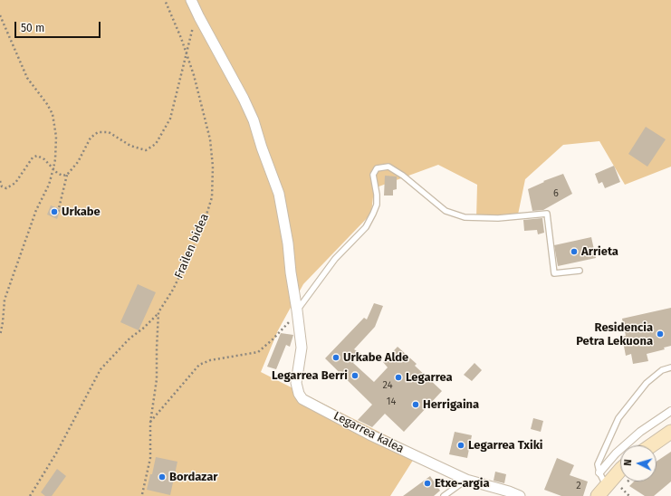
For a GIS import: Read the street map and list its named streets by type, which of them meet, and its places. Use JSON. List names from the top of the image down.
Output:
{
  "streets": {
    "street": ["Legarrea kalea"],
    "path": ["Frailen bidea"]
  },
  "places": [
    "Urkabe",
    "Arrieta",
    "Residencia Petra Lekuona",
    "Urkabe Alde",
    "Legarrea Berri",
    "Legarrea",
    "Herrigaina",
    "Legarrea Txiki",
    "Bordazar",
    "Etxe-argia"
  ],
  "house_numbers": [
    "6",
    "24",
    "14",
    "2"
  ],
  "scale_bar": "50 m",
  "north": "left"
}
